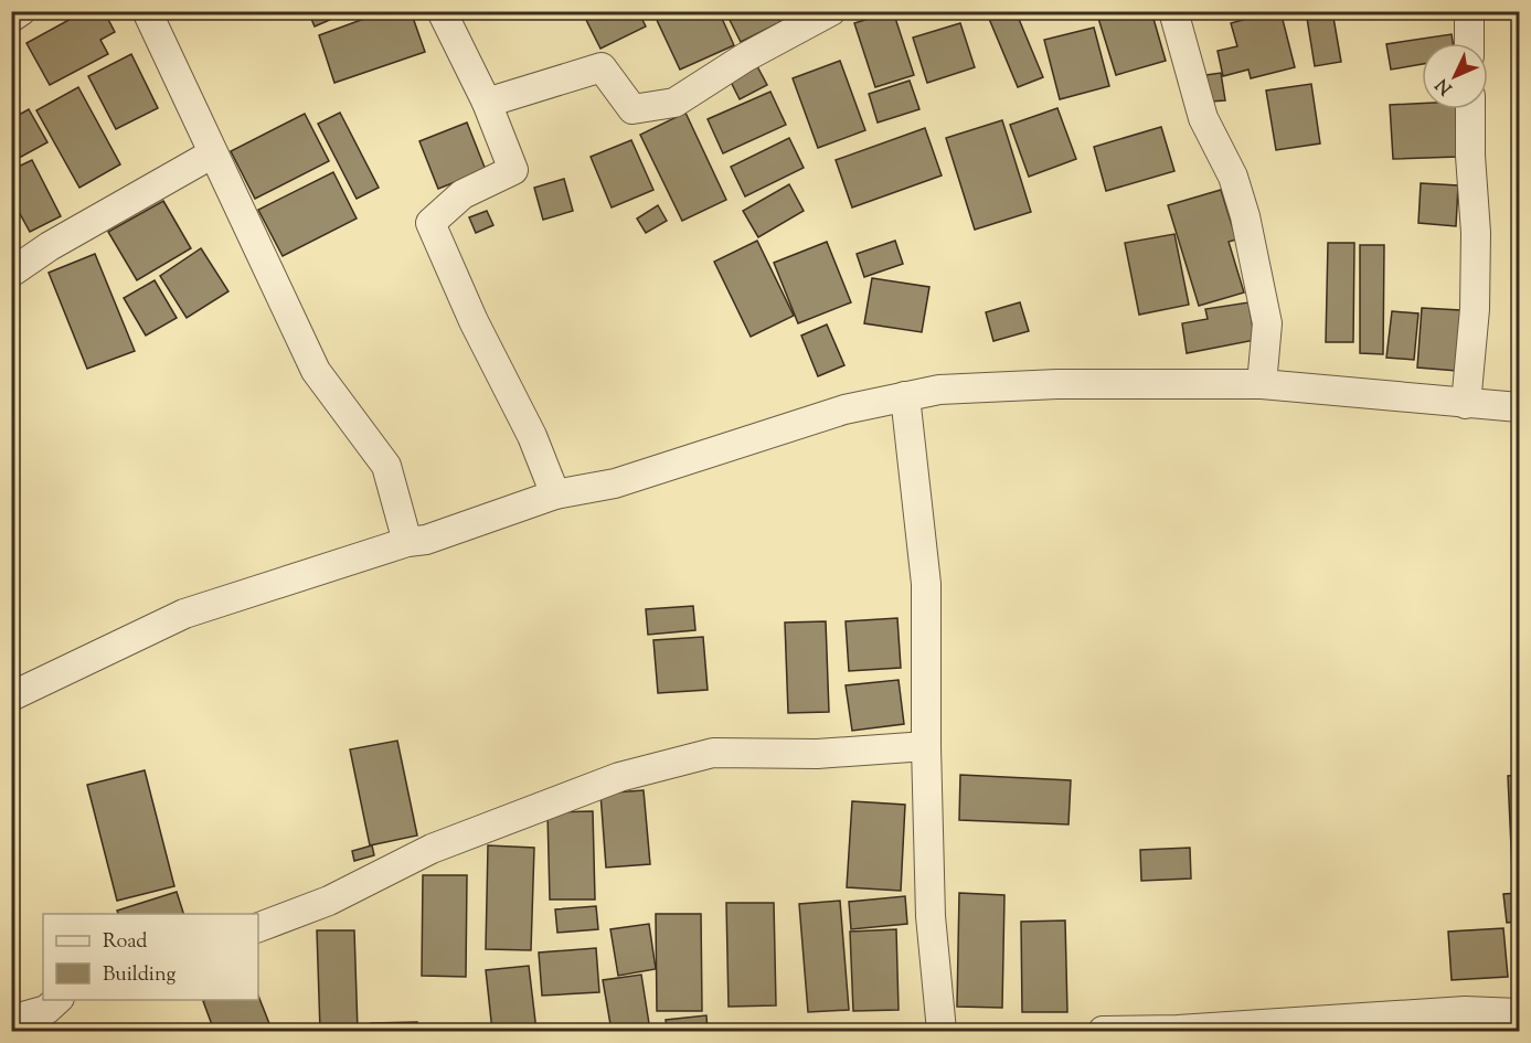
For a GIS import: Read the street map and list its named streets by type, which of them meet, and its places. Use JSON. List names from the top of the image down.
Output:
{
  "legend": ["Road", "Building"],
  "north": "bottom left"
}
